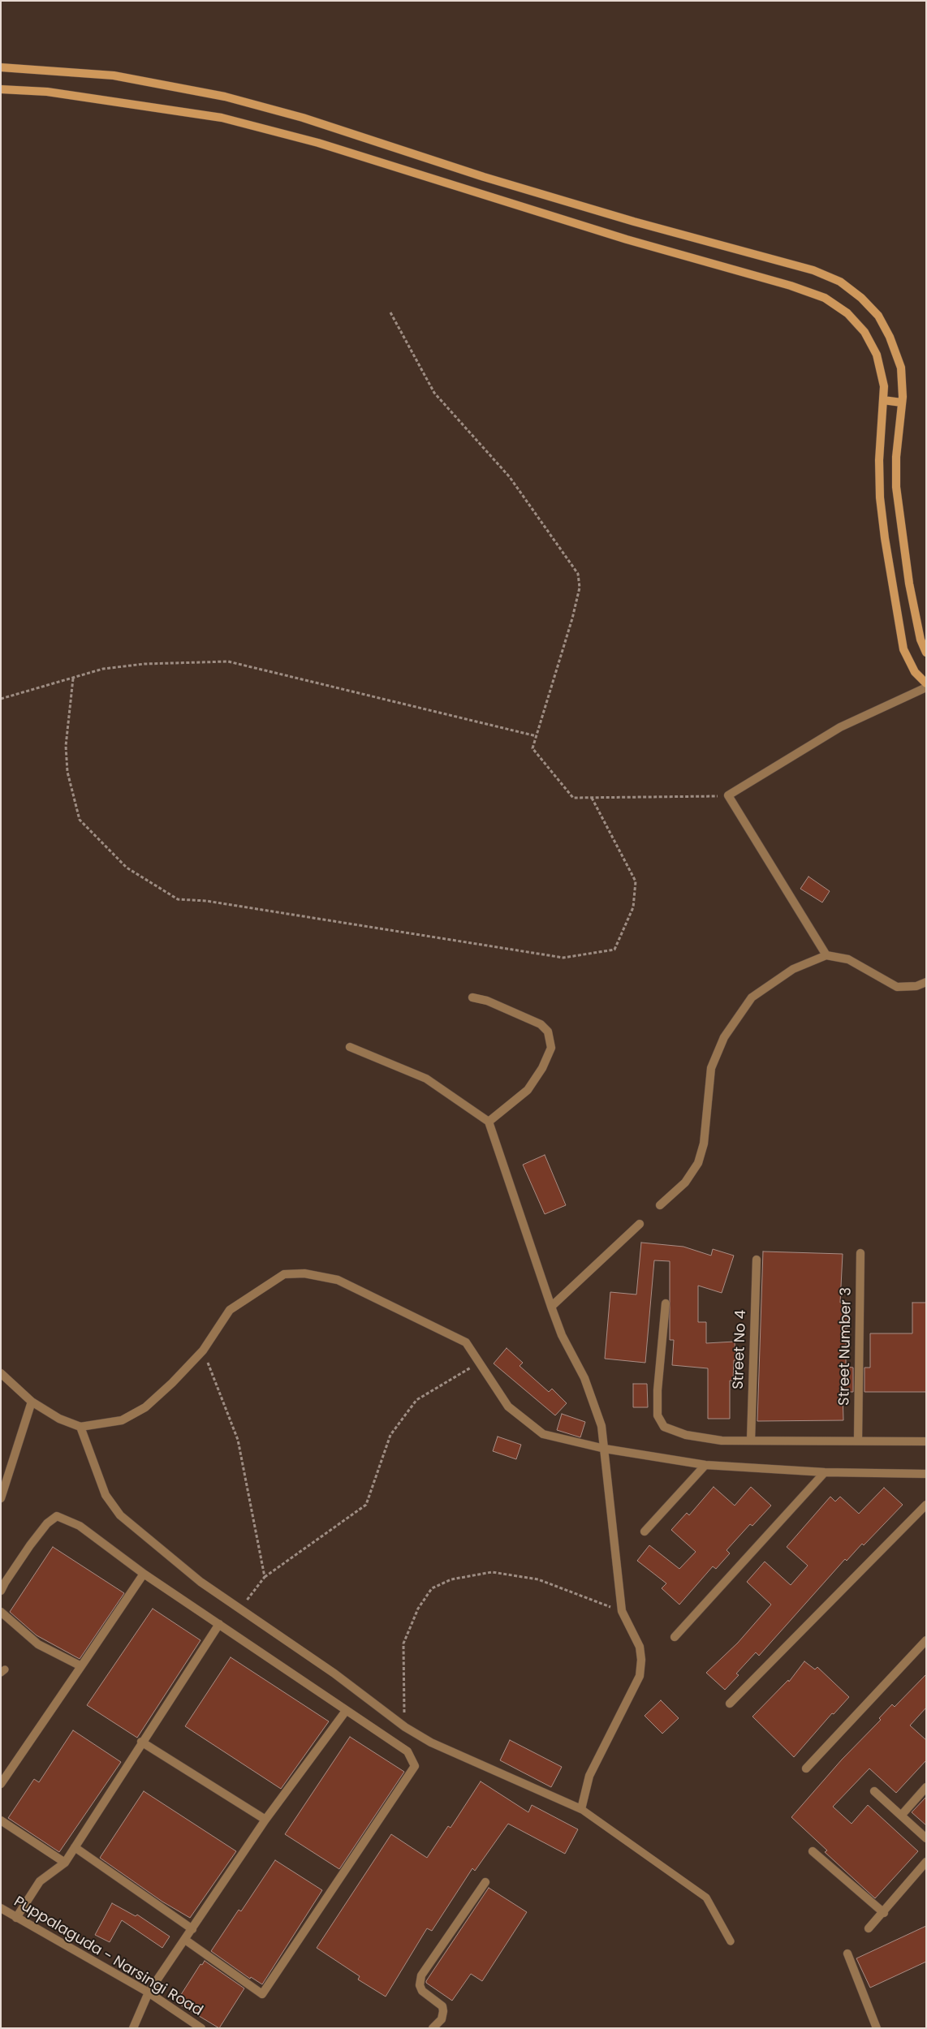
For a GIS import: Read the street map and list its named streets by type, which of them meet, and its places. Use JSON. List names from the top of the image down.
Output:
{
  "streets": {
    "street": ["Street Number 3", "Street No 4", "Puppalaguda - Narsingi Road"]
  }
}
